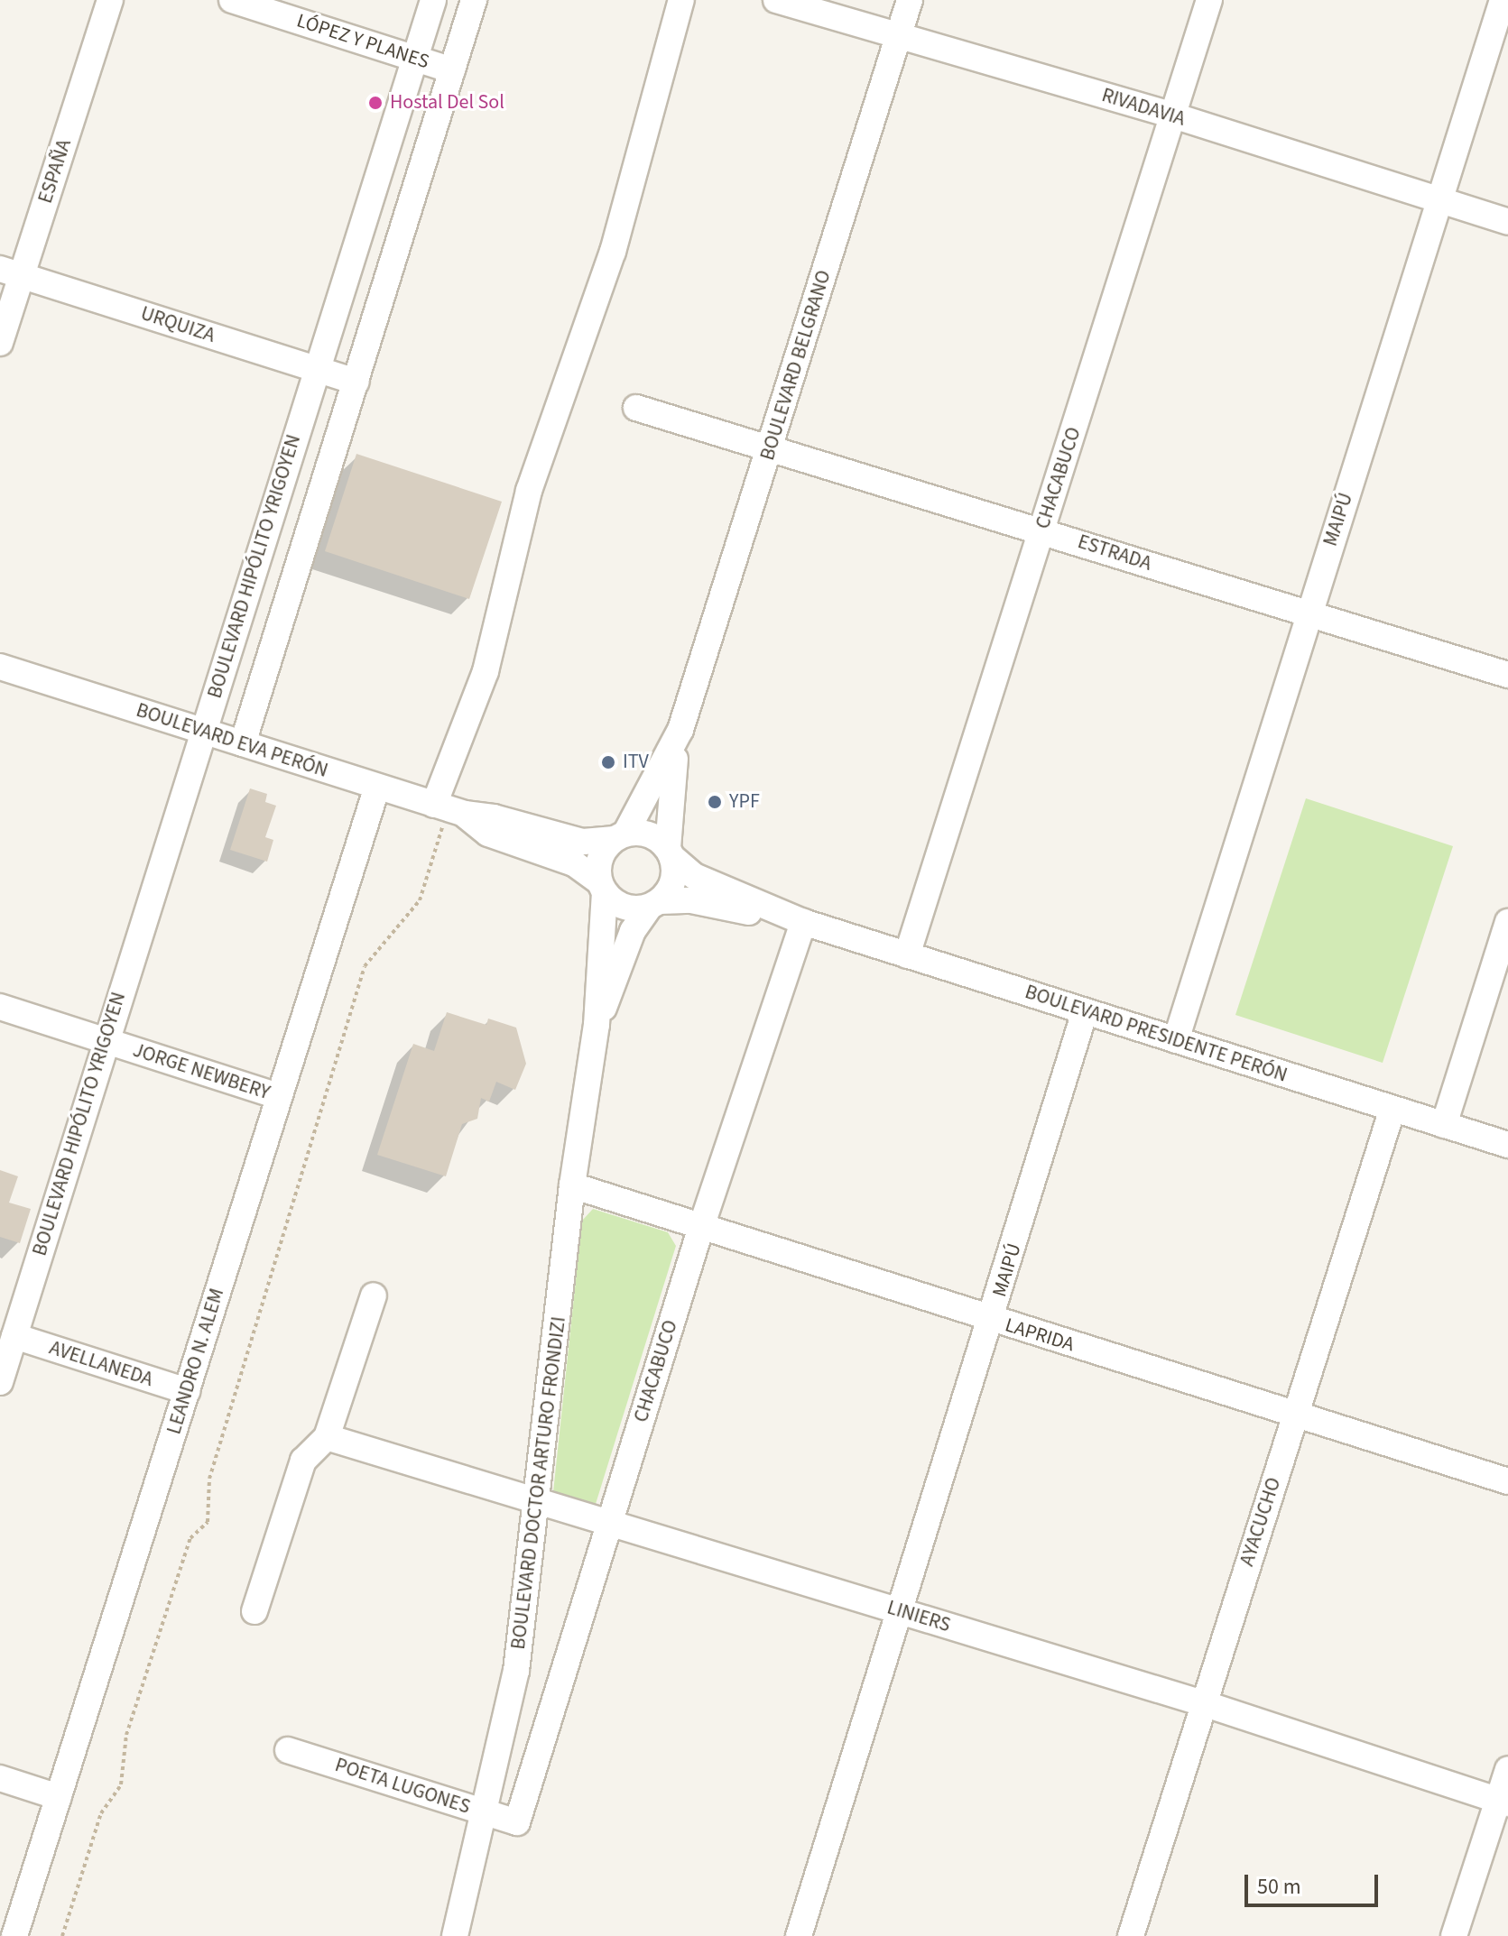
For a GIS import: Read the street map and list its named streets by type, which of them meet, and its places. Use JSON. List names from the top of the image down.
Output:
{
  "streets": {
    "street": [
      "LÓPEZ Y PLANES",
      "RIVADAVIA",
      "ESPAÑA",
      "URQUIZA",
      "BOULEVARD BELGRANO",
      "CHACABUCO",
      "MAIPÚ",
      "ESTRADA",
      "BOULEVARD HIPÓLITO YRIGOYEN",
      "BOULEVARD EVA PERÓN",
      "BOULEVARD PRESIDENTE PERÓN",
      "JORGE NEWBERY",
      "LAPRIDA",
      "LEANDRO N. ALEM",
      "AVELLANEDA",
      "BOULEVARD DOCTOR ARTURO FRONDIZI",
      "AYACUCHO",
      "LINIERS",
      "POETA LUGONES"
    ]
  },
  "crossings": [
    ["LÓPEZ Y PLANES", "BOULEVARD HIPÓLITO YRIGOYEN"],
    ["RIVADAVIA", "BOULEVARD BELGRANO"],
    ["RIVADAVIA", "CHACABUCO"],
    ["RIVADAVIA", "MAIPÚ"],
    ["ESPAÑA", "URQUIZA"],
    ["URQUIZA", "BOULEVARD HIPÓLITO YRIGOYEN"],
    ["BOULEVARD BELGRANO", "ESTRADA"],
    ["BOULEVARD BELGRANO", "BOULEVARD PRESIDENTE PERÓN"],
    ["BOULEVARD BELGRANO", "BOULEVARD DOCTOR ARTURO FRONDIZI"],
    ["CHACABUCO", "ESTRADA"],
    ["CHACABUCO", "BOULEVARD PRESIDENTE PERÓN"],
    ["CHACABUCO", "LAPRIDA"],
    ["CHACABUCO", "LINIERS"],
    ["CHACABUCO", "POETA LUGONES"],
    ["MAIPÚ", "ESTRADA"],
    ["MAIPÚ", "BOULEVARD PRESIDENTE PERÓN"],
    ["MAIPÚ", "LAPRIDA"],
    ["MAIPÚ", "LINIERS"],
    ["BOULEVARD HIPÓLITO YRIGOYEN", "BOULEVARD EVA PERÓN"],
    ["BOULEVARD HIPÓLITO YRIGOYEN", "JORGE NEWBERY"],
    ["BOULEVARD HIPÓLITO YRIGOYEN", "AVELLANEDA"],
    ["BOULEVARD EVA PERÓN", "BOULEVARD PRESIDENTE PERÓN"],
    ["BOULEVARD EVA PERÓN", "LEANDRO N. ALEM"],
    ["BOULEVARD PRESIDENTE PERÓN", "BOULEVARD DOCTOR ARTURO FRONDIZI"],
    ["BOULEVARD PRESIDENTE PERÓN", "AYACUCHO"],
    ["JORGE NEWBERY", "LEANDRO N. ALEM"],
    ["LAPRIDA", "BOULEVARD DOCTOR ARTURO FRONDIZI"],
    ["LAPRIDA", "AYACUCHO"],
    ["LEANDRO N. ALEM", "AVELLANEDA"],
    ["BOULEVARD DOCTOR ARTURO FRONDIZI", "LINIERS"],
    ["BOULEVARD DOCTOR ARTURO FRONDIZI", "POETA LUGONES"],
    ["AYACUCHO", "LINIERS"]
  ],
  "places": ["Hostal Del Sol", "ITV", "YPF"],
  "scale_bar": "50 m"
}
